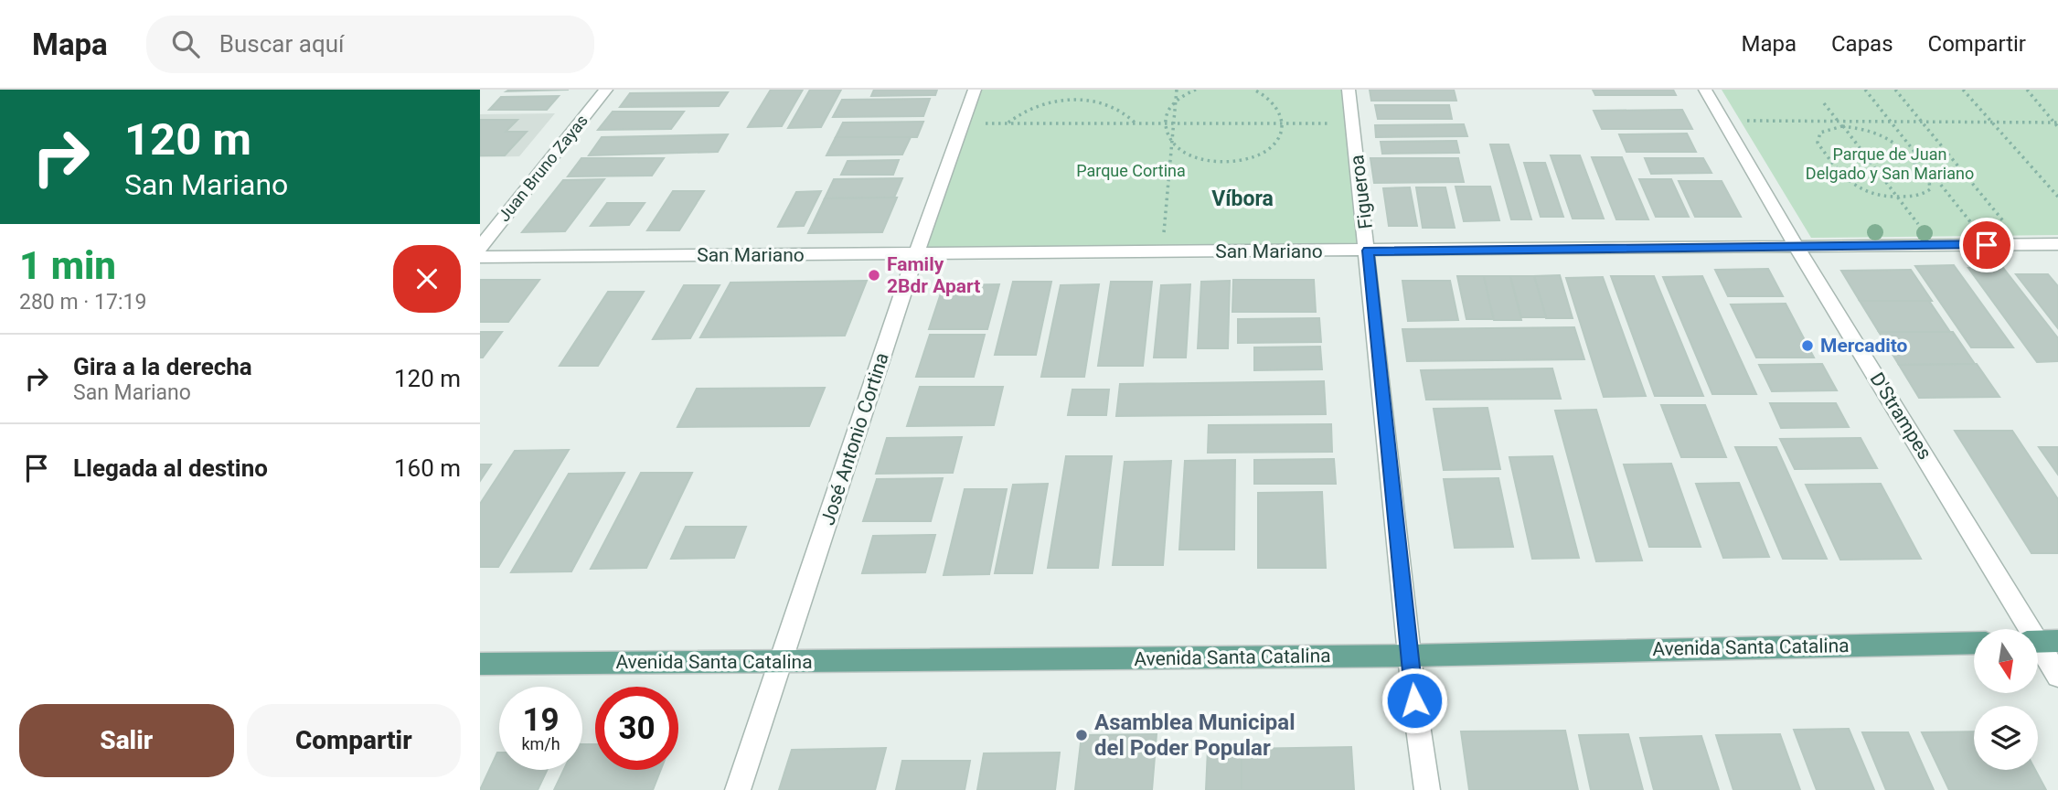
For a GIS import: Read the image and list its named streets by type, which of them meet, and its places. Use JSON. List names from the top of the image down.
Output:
{
  "streets": {
    "main road": ["Avenida Santa Catalina"],
    "street": [
      "Juan Bruno Zayas",
      "Figueroa",
      "San Mariano",
      "D'Strampes",
      "José Antonio Cortina"
    ]
  },
  "crossings": [
    ["Figueroa", "San Mariano"],
    ["Figueroa", "Avenida Santa Catalina"],
    ["San Mariano", "D'Strampes"],
    ["San Mariano", "José Antonio Cortina"],
    ["José Antonio Cortina", "Avenida Santa Catalina"]
  ],
  "districts": ["Víbora"],
  "parks": ["Parque de Juan Delgado y San Mariano", "Parque Cortina"],
  "places": ["Family 2Bdr Apart", "Mercadito", "Asamblea Municipal del Poder Popular"],
  "north": "bottom",
  "page": {
    "header": "Mapa",
    "search": "Buscar aquí",
    "nav": ["Mapa", "Capas", "Compartir"],
    "turn": ["120 m", "San Mariano"],
    "heading": ["1 min", "280 m · 17:19"],
    "list": [
      {
        "name": "Gira a la derecha",
        "note": "San Mariano",
        "value": "120 m"
      },
      {
        "name": "Llegada al destino",
        "value": "160 m"
      }
    ],
    "speed": "19 km/h",
    "limit": "30",
    "buttons": ["Salir", "Compartir"]
  }
}
